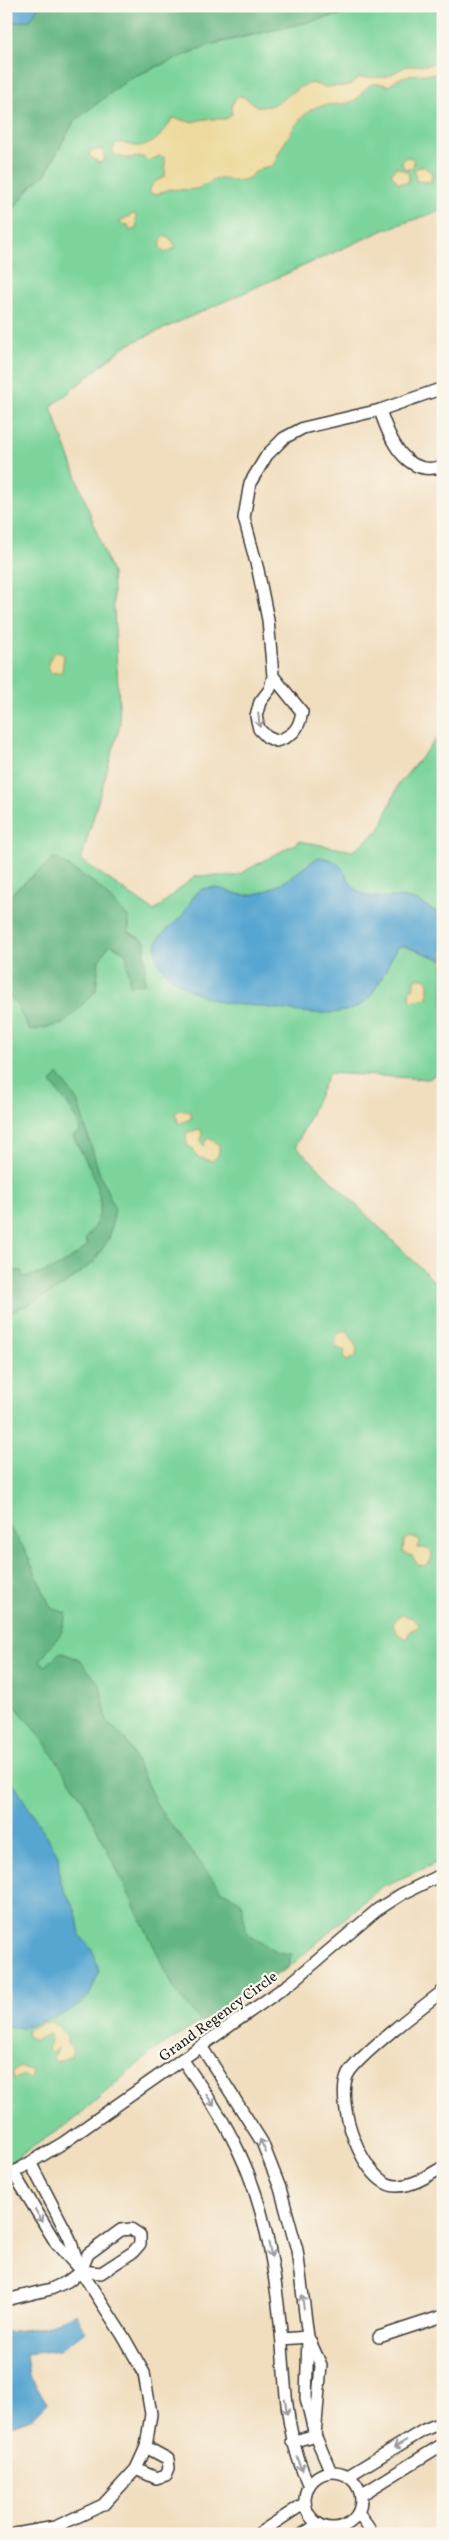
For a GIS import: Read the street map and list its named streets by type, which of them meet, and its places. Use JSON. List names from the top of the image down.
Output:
{
  "streets": {
    "street": ["Grand Regency Circle"]
  }
}
